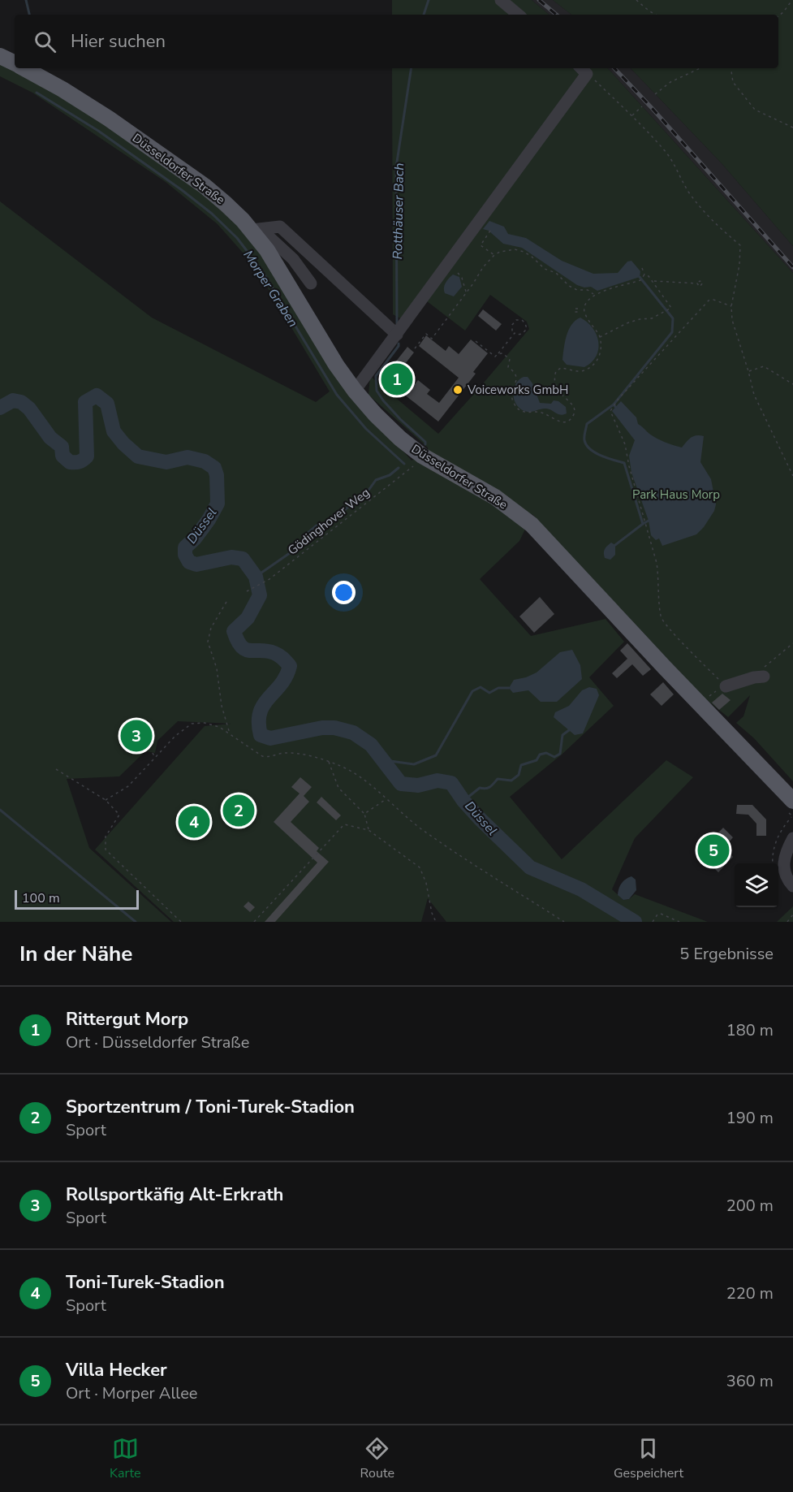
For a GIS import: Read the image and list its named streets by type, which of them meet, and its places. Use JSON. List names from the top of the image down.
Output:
{
  "streets": {
    "main road": ["Düsseldorfer Straße"],
    "path": ["Gödinghover Weg"]
  },
  "water": ["Rotthäuser Bach", "Morper Graben", "Düssel"],
  "parks": ["Park Haus Morp"],
  "places": ["Voiceworks GmbH"],
  "scale_bar": "100 m",
  "page": {
    "search": "Hier suchen",
    "pins": [
      "1",
      "3",
      "2",
      "4",
      "5"
    ],
    "scale": "100 m",
    "heading": ["In der Nähe", "5 Ergebnisse"],
    "list": [
      {
        "mark": "1",
        "name": "Rittergut Morp",
        "note": "Ort · Düsseldorfer Straße",
        "value": "180 m"
      },
      {
        "mark": "2",
        "name": "Sportzentrum / Toni-Turek-Stadion",
        "note": "Sport",
        "value": "190 m"
      },
      {
        "mark": "3",
        "name": "Rollsportkäfig Alt-Erkrath",
        "note": "Sport",
        "value": "200 m"
      },
      {
        "mark": "4",
        "name": "Toni-Turek-Stadion",
        "note": "Sport",
        "value": "220 m"
      },
      {
        "mark": "5",
        "name": "Villa Hecker",
        "note": "Ort · Morper Allee",
        "value": "360 m"
      }
    ],
    "nav": ["Karte", "Route", "Gespeichert"]
  }
}
